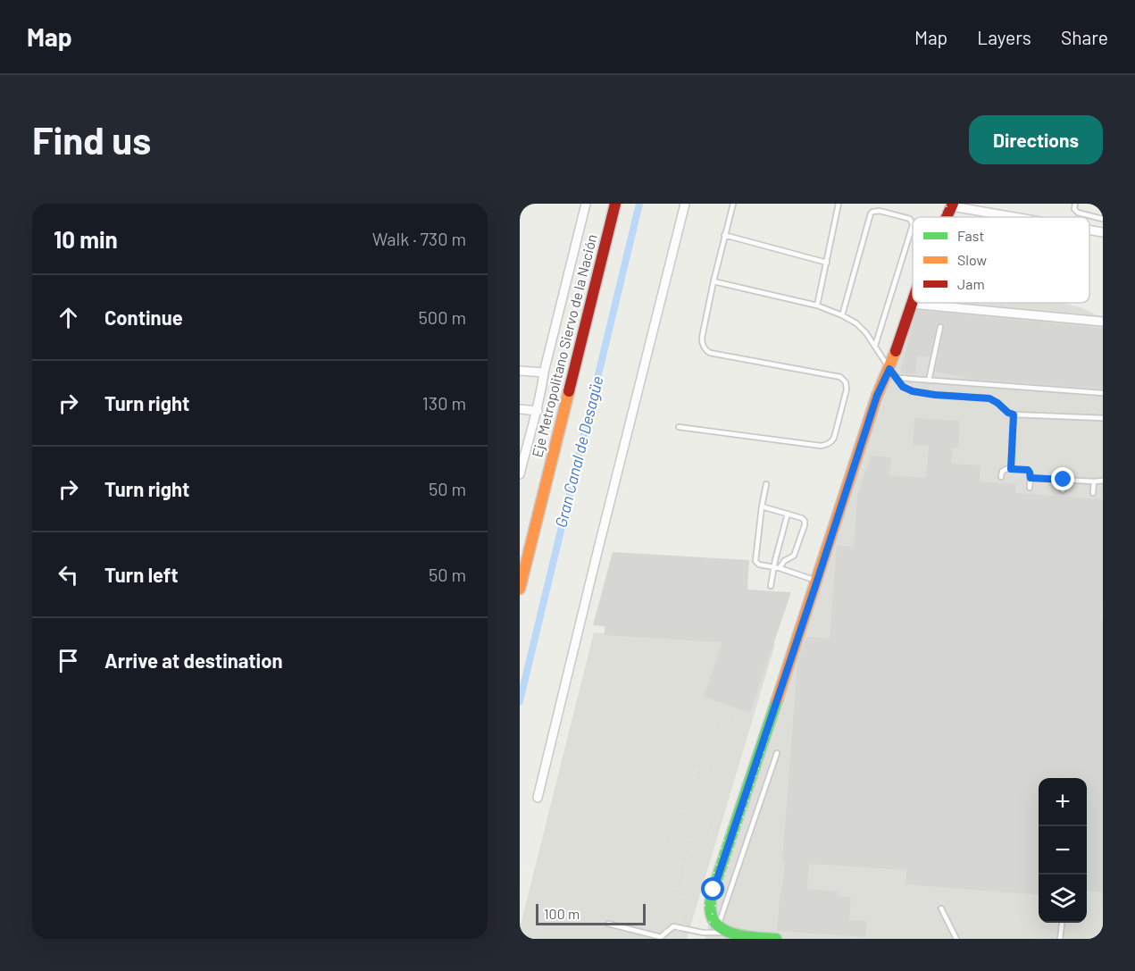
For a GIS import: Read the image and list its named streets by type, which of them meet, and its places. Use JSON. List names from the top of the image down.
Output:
{
  "streets": {
    "main road": ["Eje Metropolitano Siervo de la Nación"]
  },
  "water": ["Gran Canal de Desagüe"],
  "legend": ["Fast", "Slow", "Jam"],
  "scale_bar": "100 m",
  "page": {
    "header": "Map",
    "nav": ["Map", "Layers", "Share"],
    "buttons": "Directions",
    "title": "Find us",
    "heading": ["10 min", "Walk · 730 m"],
    "list": [
      ["Continue", "500 m"],
      ["Turn right", "130 m"],
      ["Turn right", "50 m"],
      ["Turn left", "50 m"],
      "Arrive at destination"
    ],
    "map_buttons": ["+", "−"],
    "scale": "100 m"
  }
}
